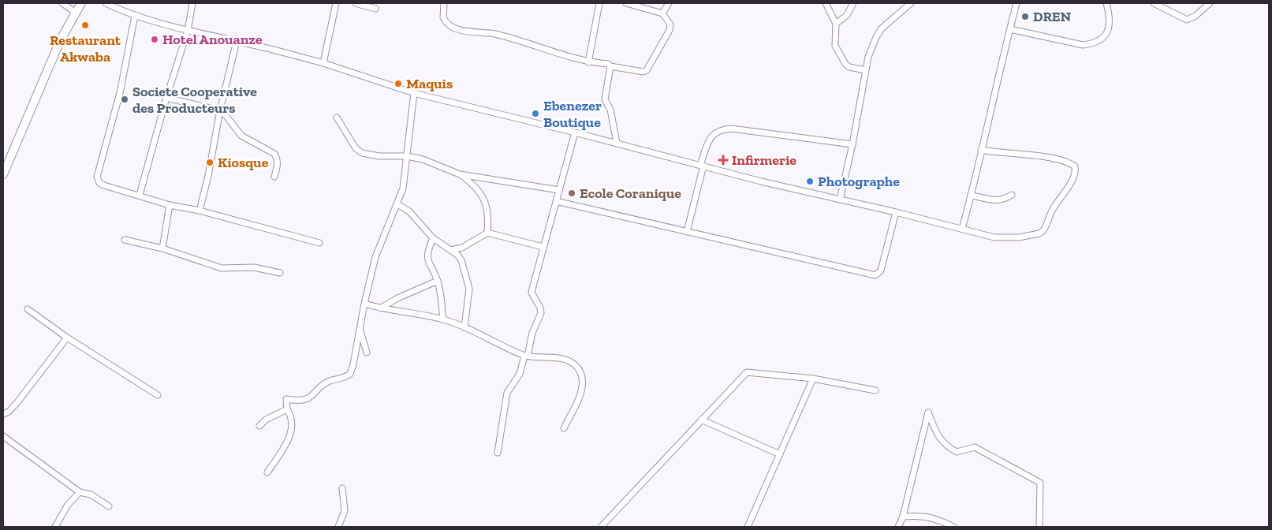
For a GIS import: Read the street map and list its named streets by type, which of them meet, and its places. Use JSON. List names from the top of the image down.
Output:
{
  "places": {
    "other": [
      "DREN",
      "Restaurant Akwaba",
      "Hotel Anouanze",
      "Maquis",
      "Societe Cooperative des Producteurs",
      "Ebenezer Boutique",
      "Kiosque",
      "Photographe",
      "Ecole Coranique"
    ],
    "health": ["Infirmerie"]
  }
}
